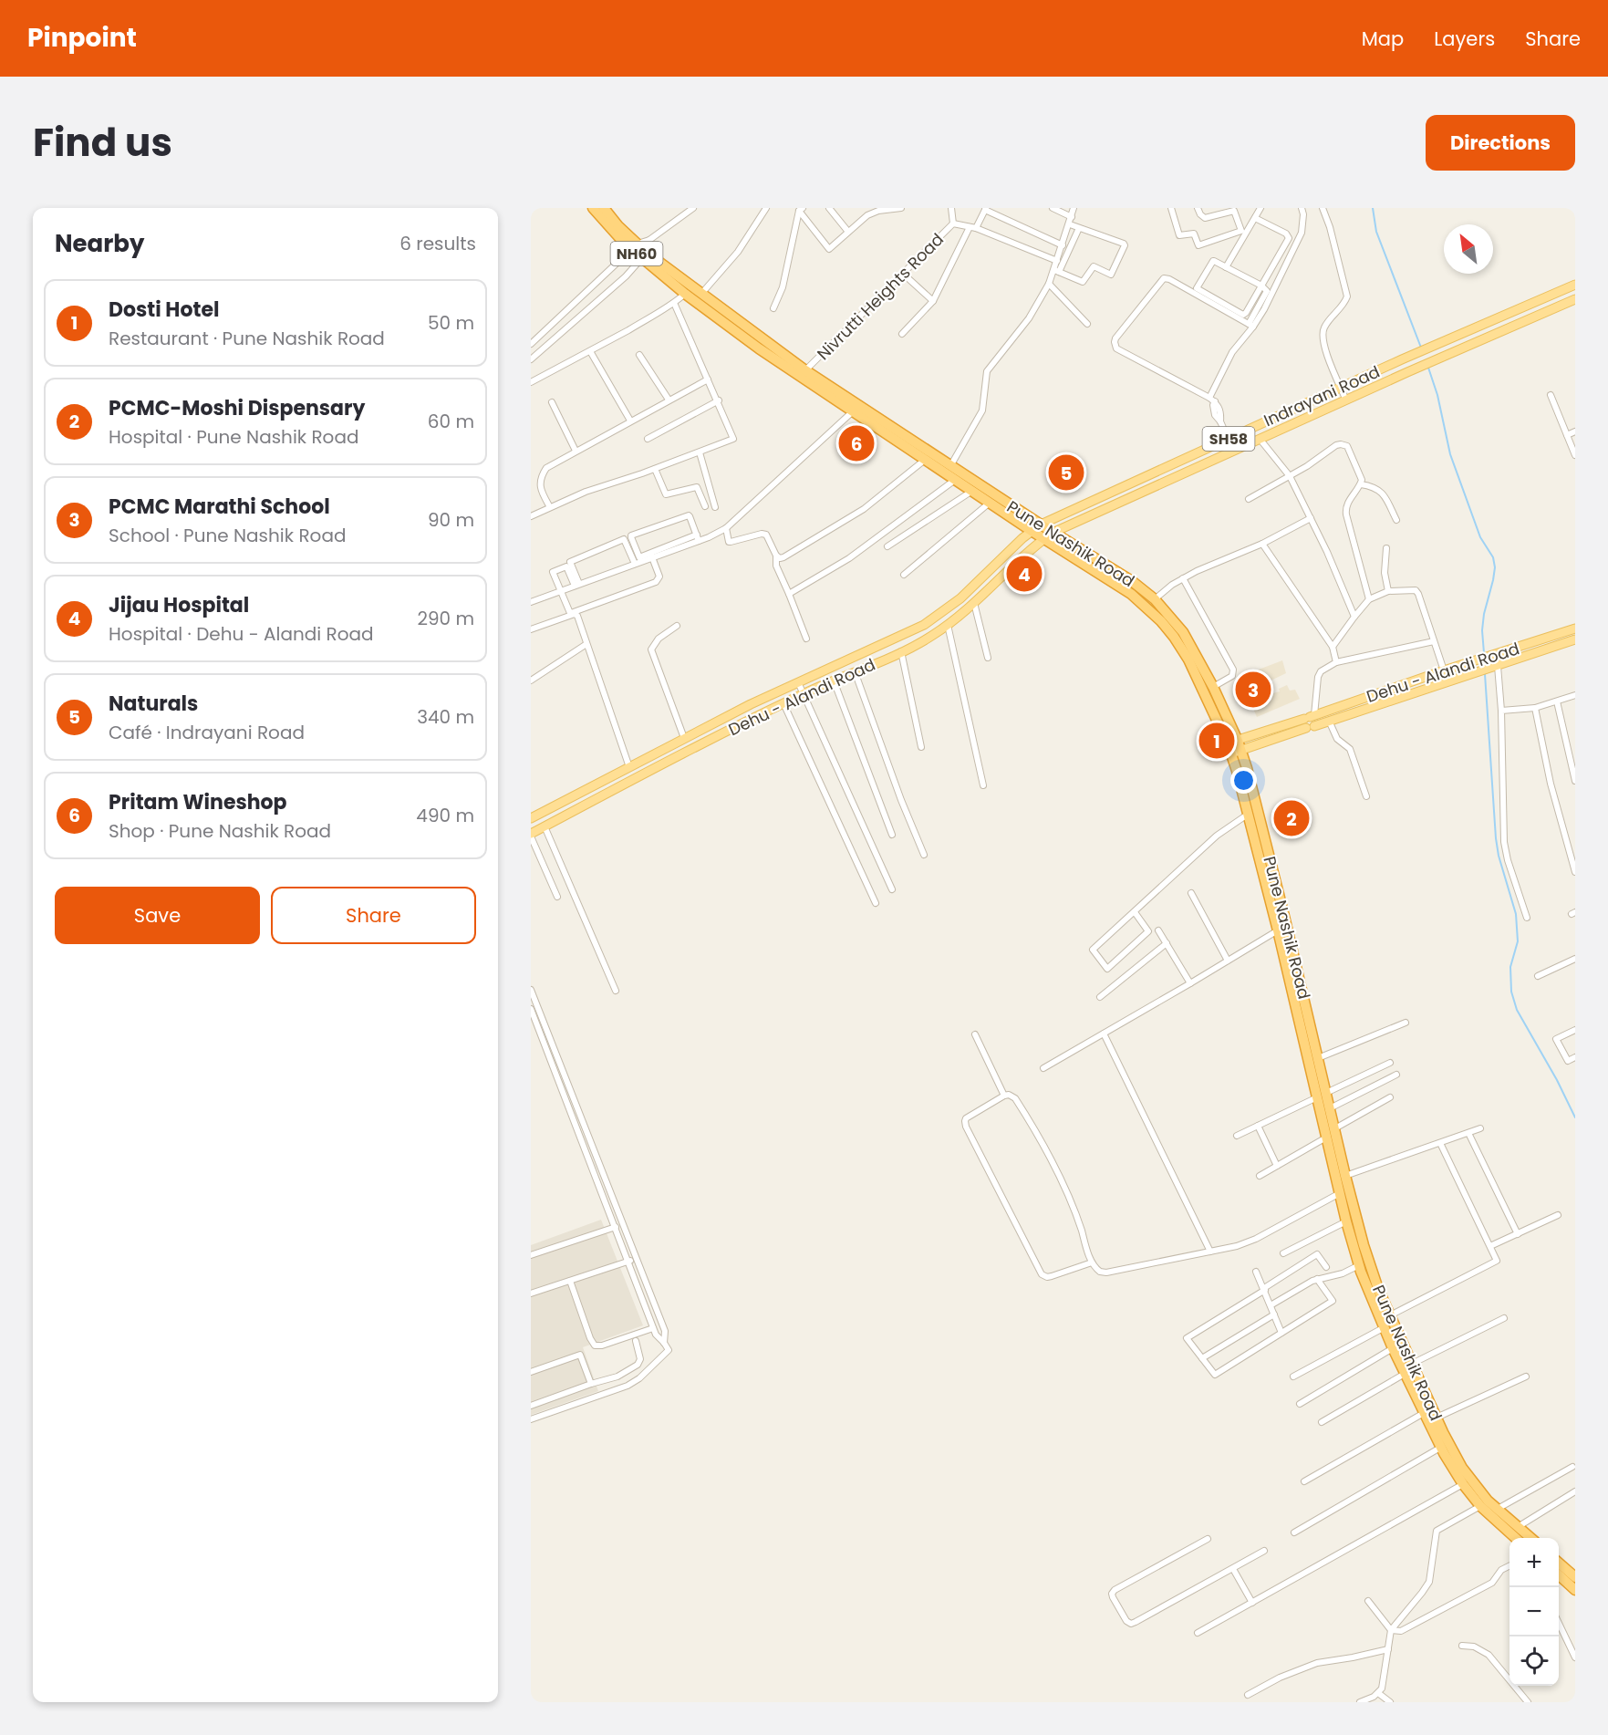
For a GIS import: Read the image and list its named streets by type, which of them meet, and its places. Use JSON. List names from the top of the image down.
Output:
{
  "streets": {
    "highway": ["NH60", "Pune Nashik Road"],
    "main road": ["Indrayani Road", "SH58", "Dehu - Alandi Road"],
    "street": ["Nivrutti Heights Road"]
  },
  "crossings": [
    ["Nivrutti Heights Road", "Pune Nashik Road"],
    ["Indrayani Road", "Pune Nashik Road"],
    ["Indrayani Road", "Dehu - Alandi Road"],
    ["Pune Nashik Road", "Dehu - Alandi Road"]
  ],
  "north": "top left",
  "page": {
    "header": "Pinpoint",
    "nav": ["Map", "Layers", "Share"],
    "title": "Find us",
    "buttons": [
      "Directions",
      ["Save", "Share"]
    ],
    "heading": ["Nearby", "6 results"],
    "list": [
      {
        "mark": "1",
        "name": "Dosti Hotel",
        "note": "Restaurant · Pune Nashik Road",
        "value": "50 m"
      },
      {
        "mark": "2",
        "name": "PCMC-Moshi Dispensary",
        "note": "Hospital · Pune Nashik Road",
        "value": "60 m"
      },
      {
        "mark": "3",
        "name": "PCMC Marathi School",
        "note": "School · Pune Nashik Road",
        "value": "90 m"
      },
      {
        "mark": "4",
        "name": "Jijau Hospital",
        "note": "Hospital · Dehu - Alandi Road",
        "value": "290 m"
      },
      {
        "mark": "5",
        "name": "Naturals",
        "note": "Café · Indrayani Road",
        "value": "340 m"
      },
      {
        "mark": "6",
        "name": "Pritam Wineshop",
        "note": "Shop · Pune Nashik Road",
        "value": "490 m"
      }
    ],
    "pins": [
      "6",
      "5",
      "4",
      "3",
      "1",
      "2"
    ],
    "map_buttons": ["+", "−"]
  }
}
